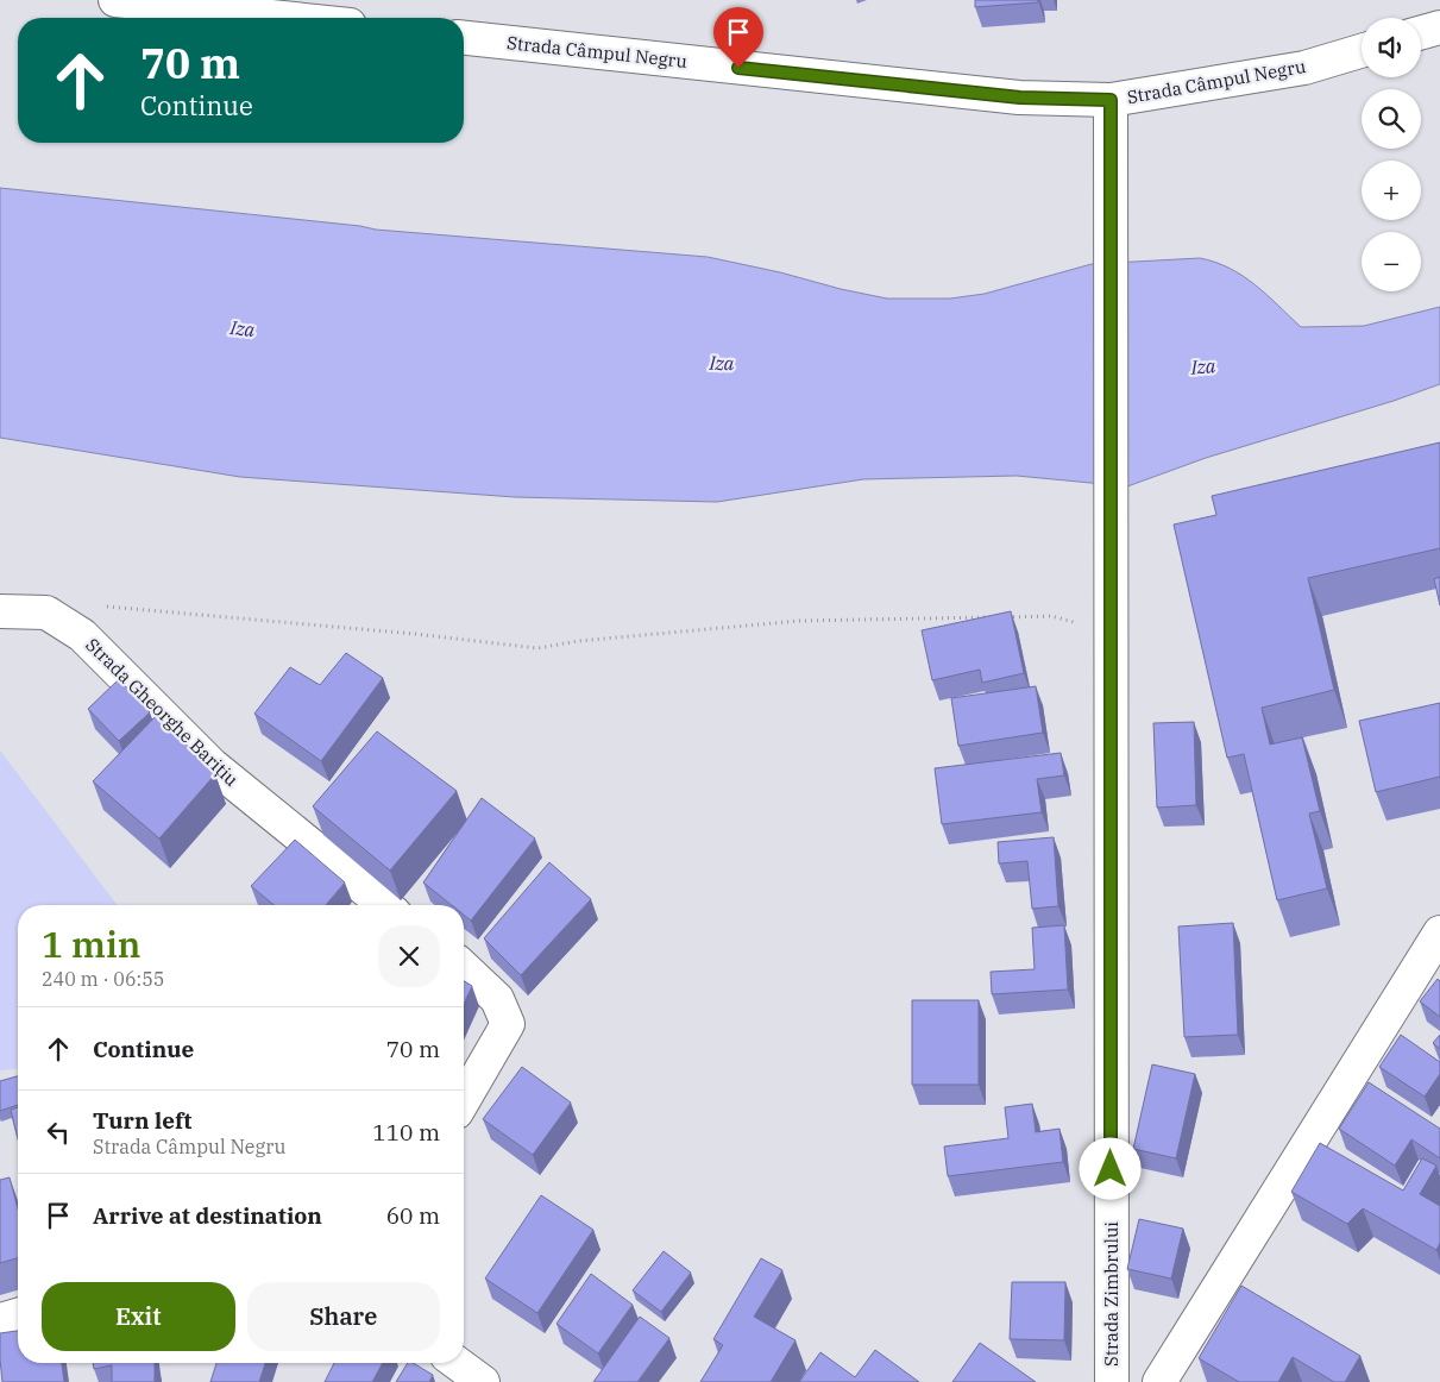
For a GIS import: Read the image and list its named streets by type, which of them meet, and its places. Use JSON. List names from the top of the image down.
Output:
{
  "streets": {
    "street": ["Strada Câmpul Negru", "Strada Gheorghe Barițiu", "Strada Zimbrului"]
  },
  "crossings": [
    ["Strada Câmpul Negru", "Strada Zimbrului"]
  ],
  "water": ["Iza"],
  "page": {
    "map_buttons": ["+", "−"],
    "turn": ["70 m", "Continue"],
    "heading": ["1 min", "240 m · 06:55"],
    "list": [
      {
        "name": "Continue",
        "value": "70 m"
      },
      {
        "name": "Turn left",
        "note": "Strada Câmpul Negru",
        "value": "110 m"
      },
      {
        "name": "Arrive at destination",
        "value": "60 m"
      }
    ],
    "buttons": ["Exit", "Share"]
  }
}
